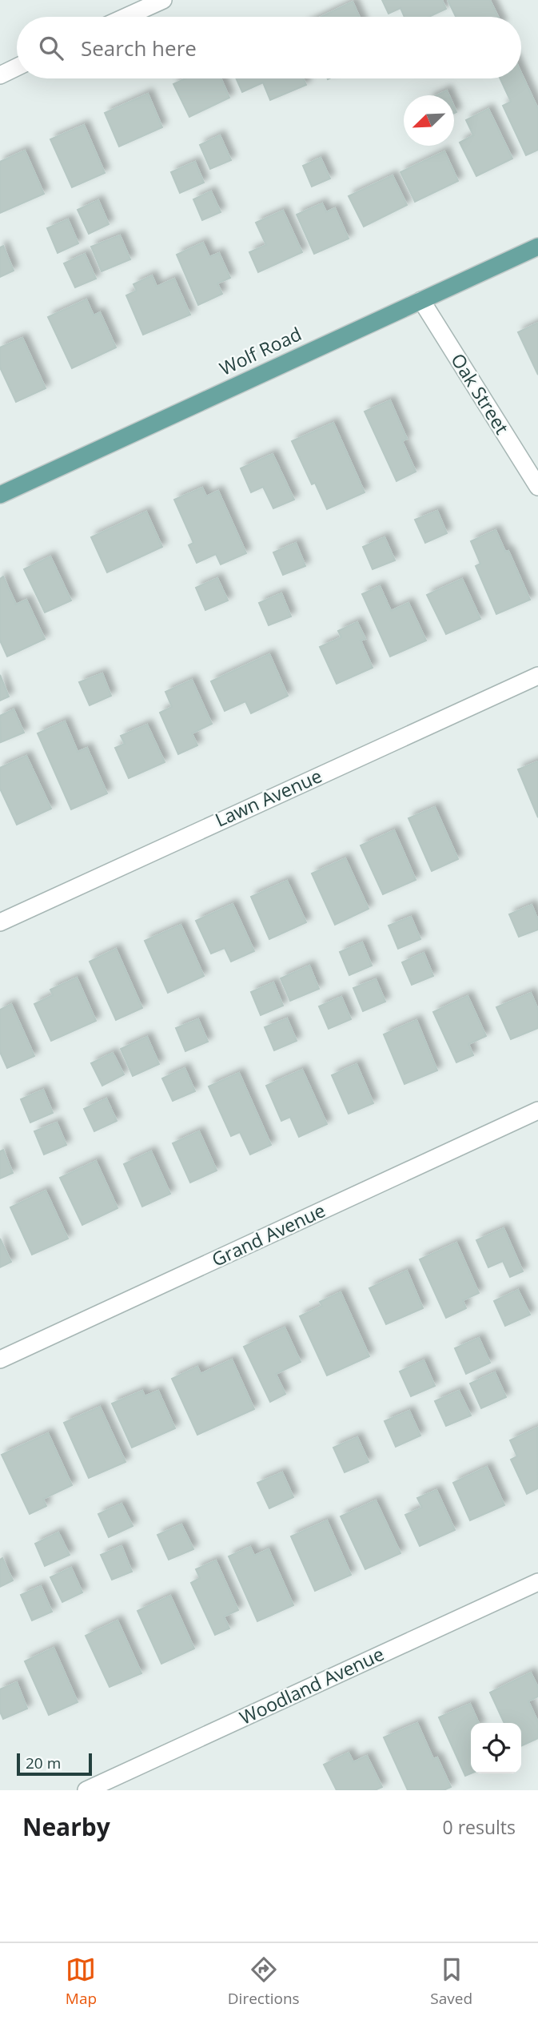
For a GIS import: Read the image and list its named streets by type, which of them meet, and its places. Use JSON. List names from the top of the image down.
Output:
{
  "streets": {
    "main road": ["Wolf Road"],
    "street": [
      "Oak Street",
      "Lawn Avenue",
      "Grand Avenue",
      "Woodland Avenue"
    ]
  },
  "crossings": [
    ["Wolf Road", "Oak Street"]
  ],
  "scale_bar": "20 m",
  "north": "bottom left",
  "page": {
    "search": "Search here",
    "scale": "20 m",
    "heading": ["Nearby", "0 results"],
    "nav": ["Map", "Directions", "Saved"]
  }
}
